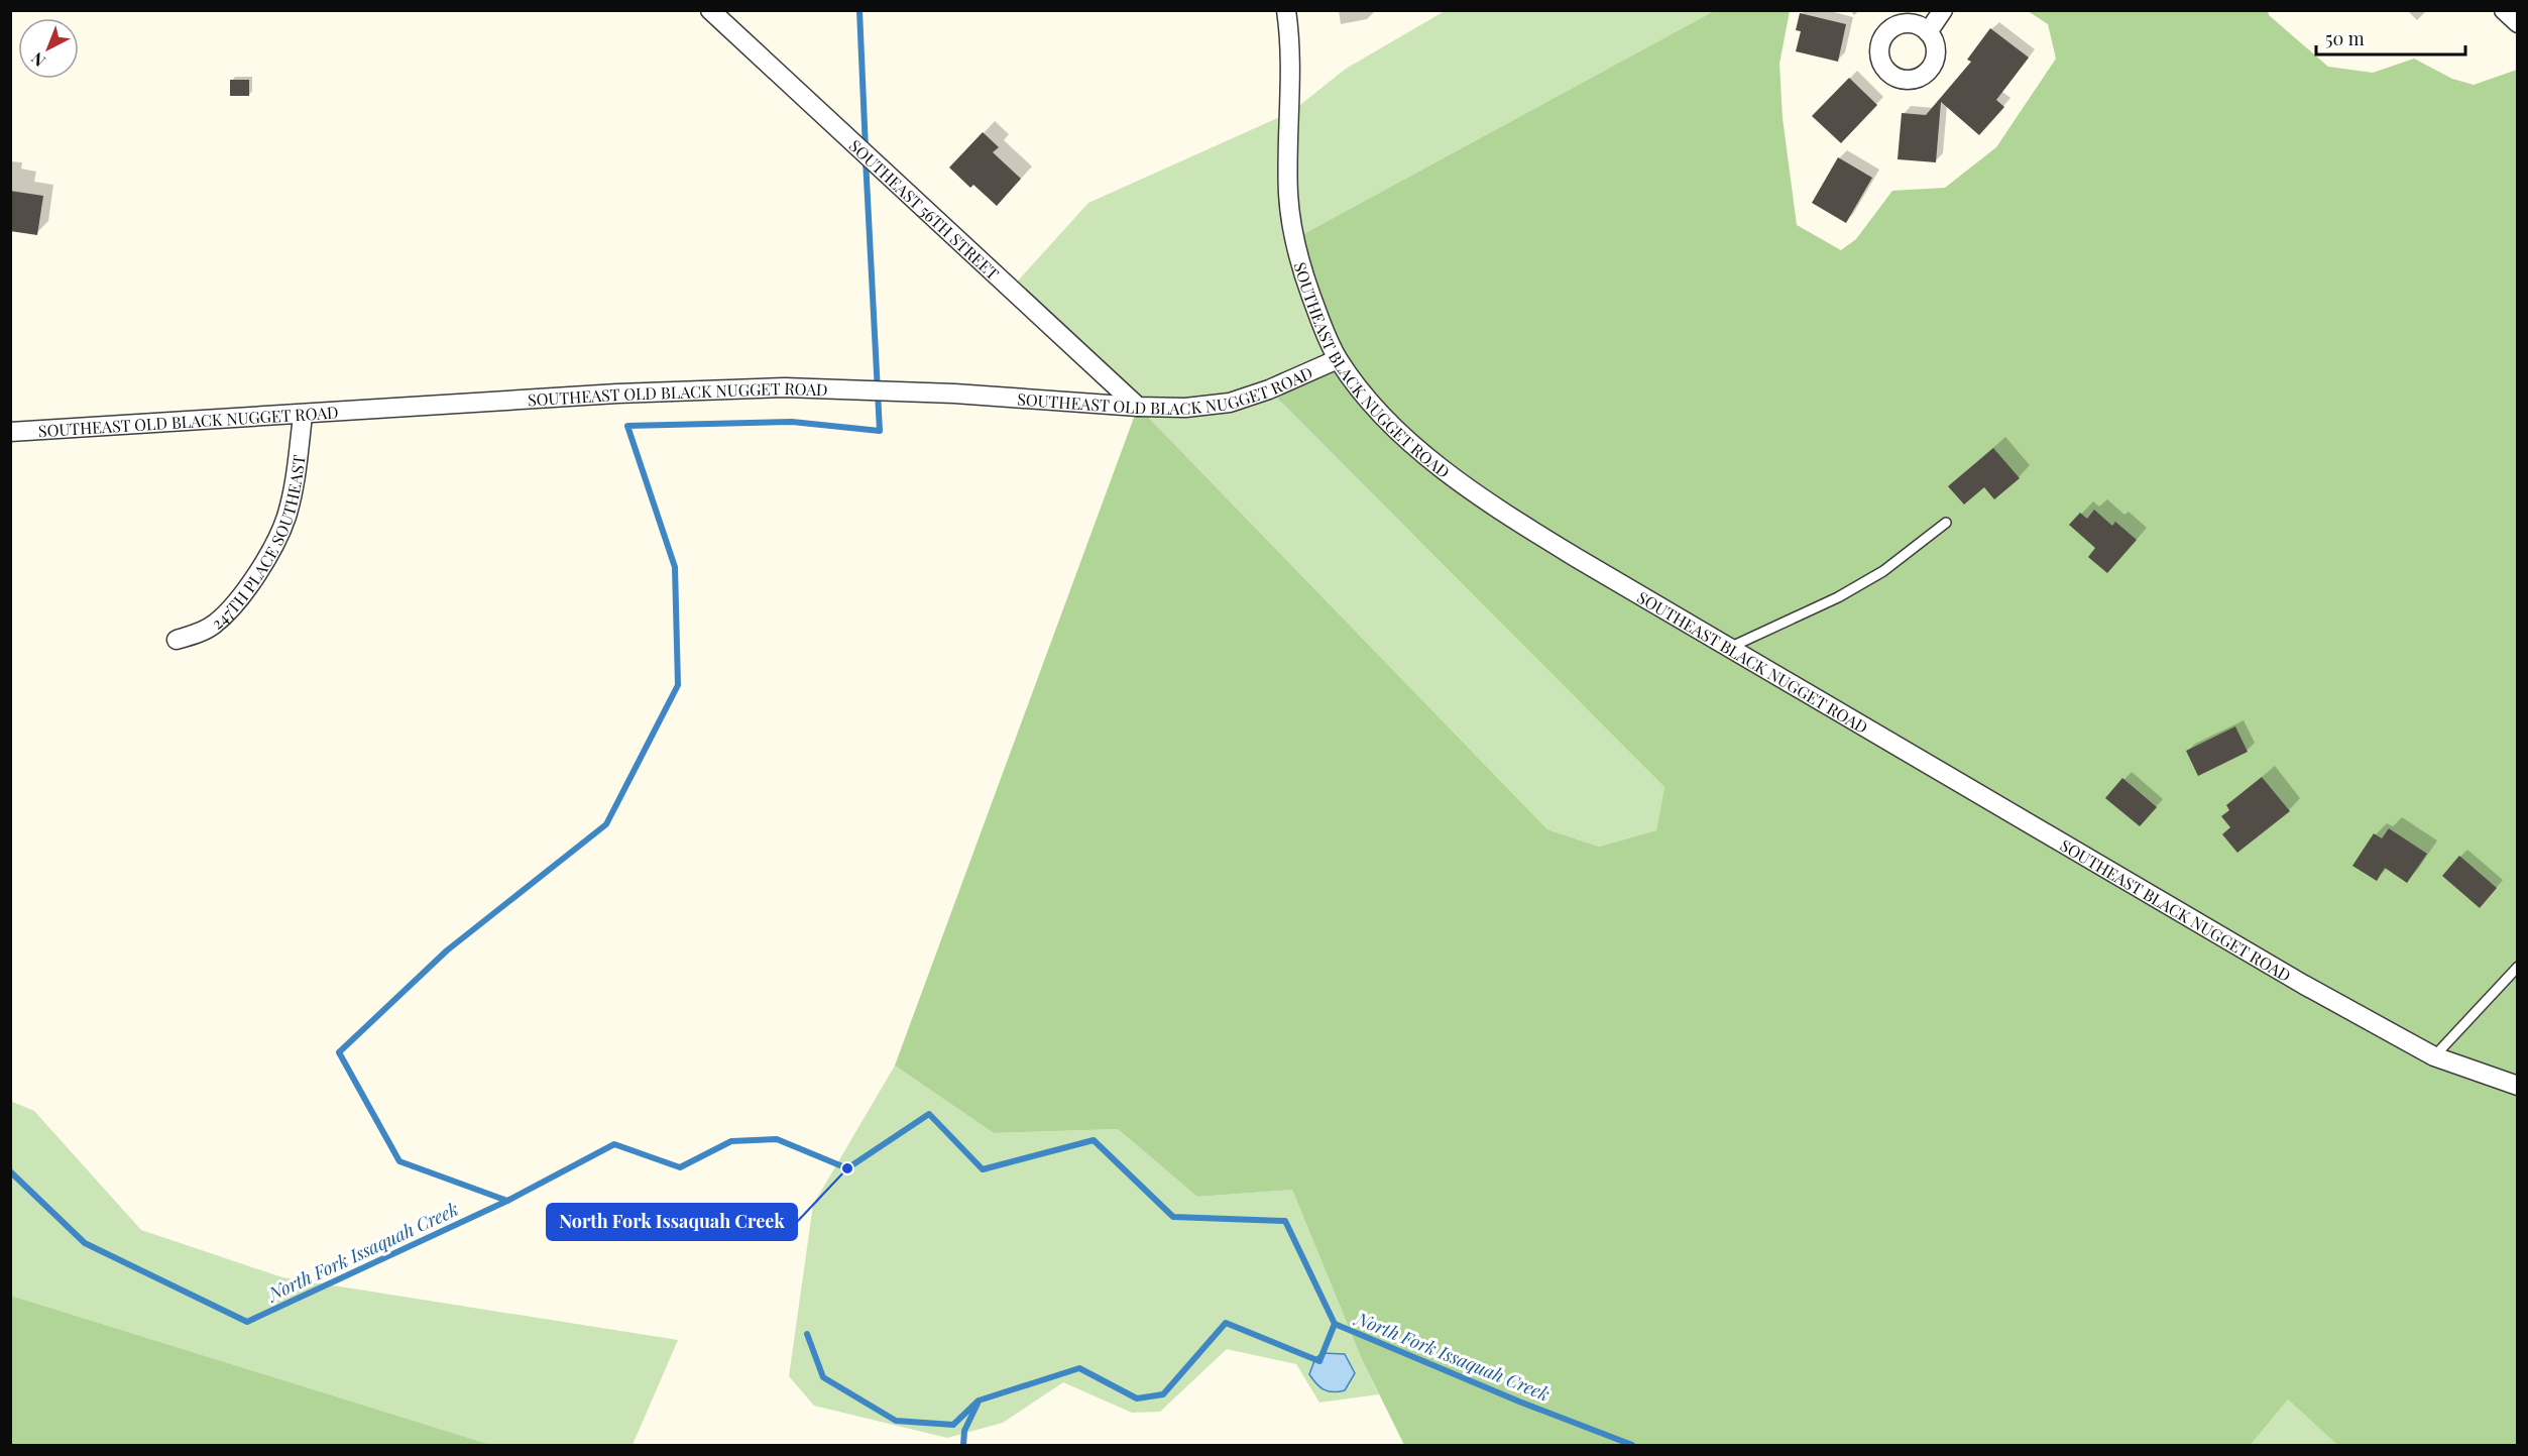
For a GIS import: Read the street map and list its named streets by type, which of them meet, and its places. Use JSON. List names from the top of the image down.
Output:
{
  "streets": {
    "street": [
      "SOUTHEAST 56TH STREET",
      "SOUTHEAST BLACK NUGGET ROAD",
      "SOUTHEAST OLD BLACK NUGGET ROAD",
      "247TH PLACE SOUTHEAST"
    ]
  },
  "crossings": [
    ["SOUTHEAST 56TH STREET", "SOUTHEAST OLD BLACK NUGGET ROAD"],
    ["SOUTHEAST BLACK NUGGET ROAD", "SOUTHEAST OLD BLACK NUGGET ROAD"],
    ["SOUTHEAST OLD BLACK NUGGET ROAD", "247TH PLACE SOUTHEAST"]
  ],
  "water": ["North Fork Issaquah Creek"],
  "places": ["North Fork Issaquah Creek"],
  "scale_bar": "50 m",
  "north": "bottom left"
}
